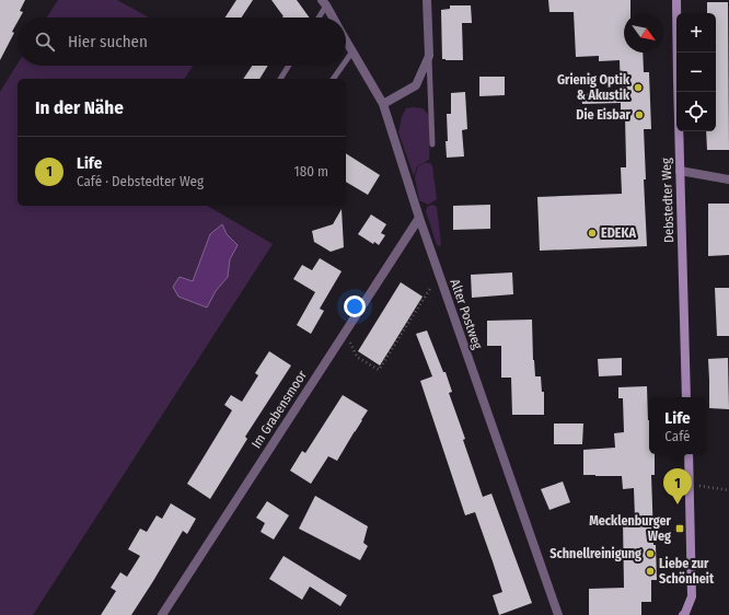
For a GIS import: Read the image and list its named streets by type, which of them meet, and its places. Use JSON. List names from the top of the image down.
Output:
{
  "streets": {
    "street": ["Debstedter Weg", "Alter Postweg", "Im Grabensmoor"]
  },
  "crossings": [
    ["Alter Postweg", "Im Grabensmoor"]
  ],
  "places": {
    "other": [
      "Grienig Optik & Akustik",
      "Die Eisbar",
      "EDEKA",
      "Schnellreinigung",
      "Liebe zur Schönheit"
    ],
    "transit": ["Mecklenburger Weg"]
  },
  "north": "bottom right",
  "page": {
    "map_buttons": ["+", "−"],
    "search": "Hier suchen",
    "heading": "In der Nähe",
    "list": [
      {
        "mark": "1",
        "name": "Life",
        "note": "Café · Debstedter Weg",
        "value": "180 m"
      }
    ],
    "popup": ["Life", "Café"],
    "pins": "1"
  }
}
